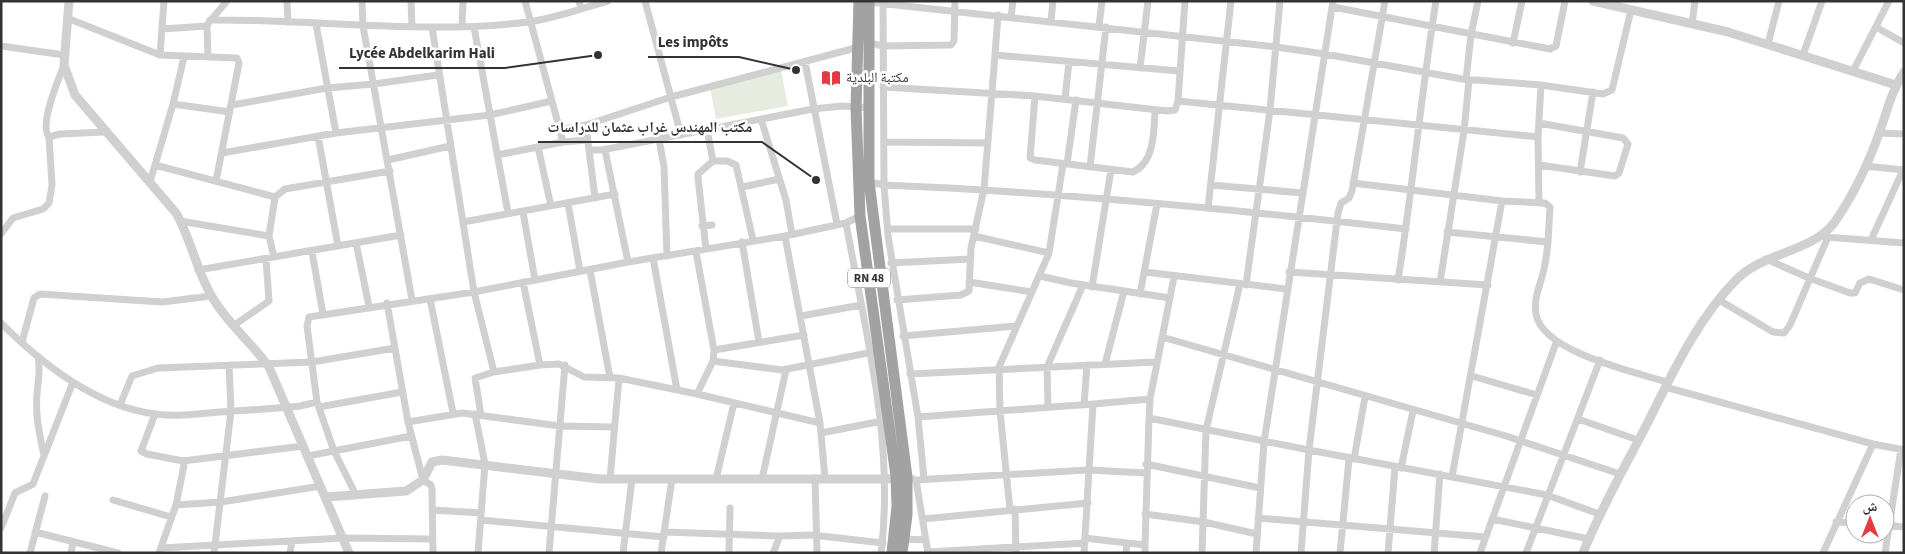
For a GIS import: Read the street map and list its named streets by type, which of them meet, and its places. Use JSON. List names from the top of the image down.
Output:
{
  "streets": {
    "highway": ["RN 48"]
  },
  "places": {
    "other": ["Lycée Abdelkarim Hali", "Les impôts", "مكتب المهندس غراب عثمان للدراسات"],
    "library": ["مكتبة البلدية"]
  },
  "north": "top"
}
